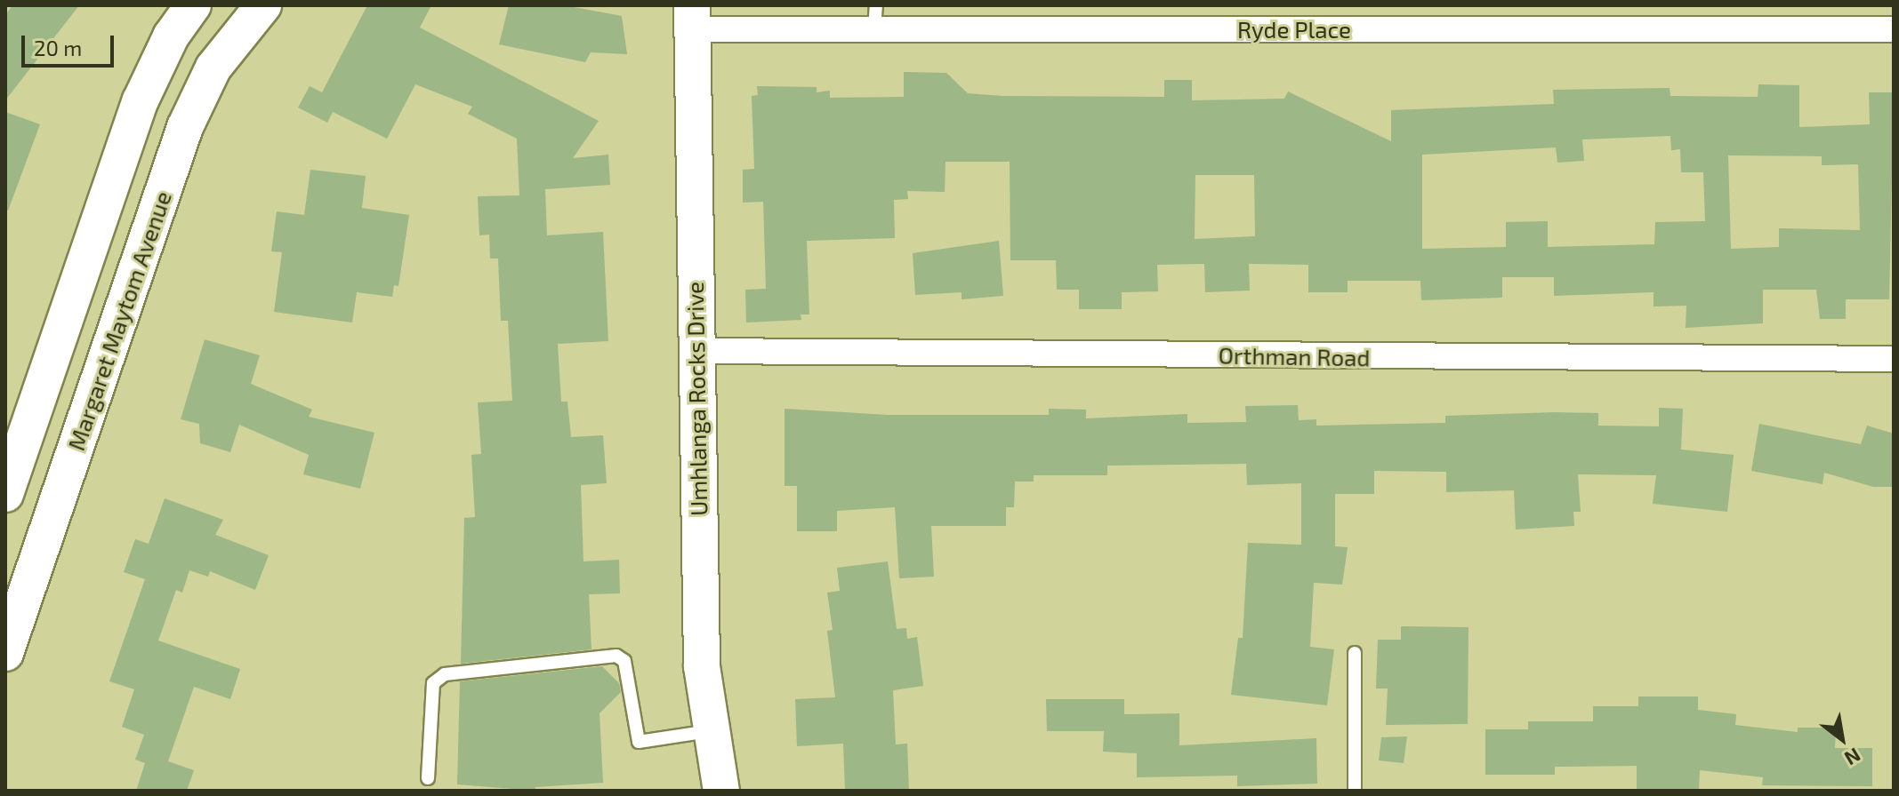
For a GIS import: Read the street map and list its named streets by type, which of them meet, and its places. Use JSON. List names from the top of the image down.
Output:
{
  "streets": {
    "street": [
      "Ryde Place",
      "Margaret Maytom Avenue",
      "Orthman Road",
      "Umhlanga Rocks Drive"
    ]
  },
  "crossings": [
    ["Ryde Place", "Umhlanga Rocks Drive"],
    ["Orthman Road", "Umhlanga Rocks Drive"]
  ],
  "scale_bar": "20 m",
  "north": "bottom right"
}
